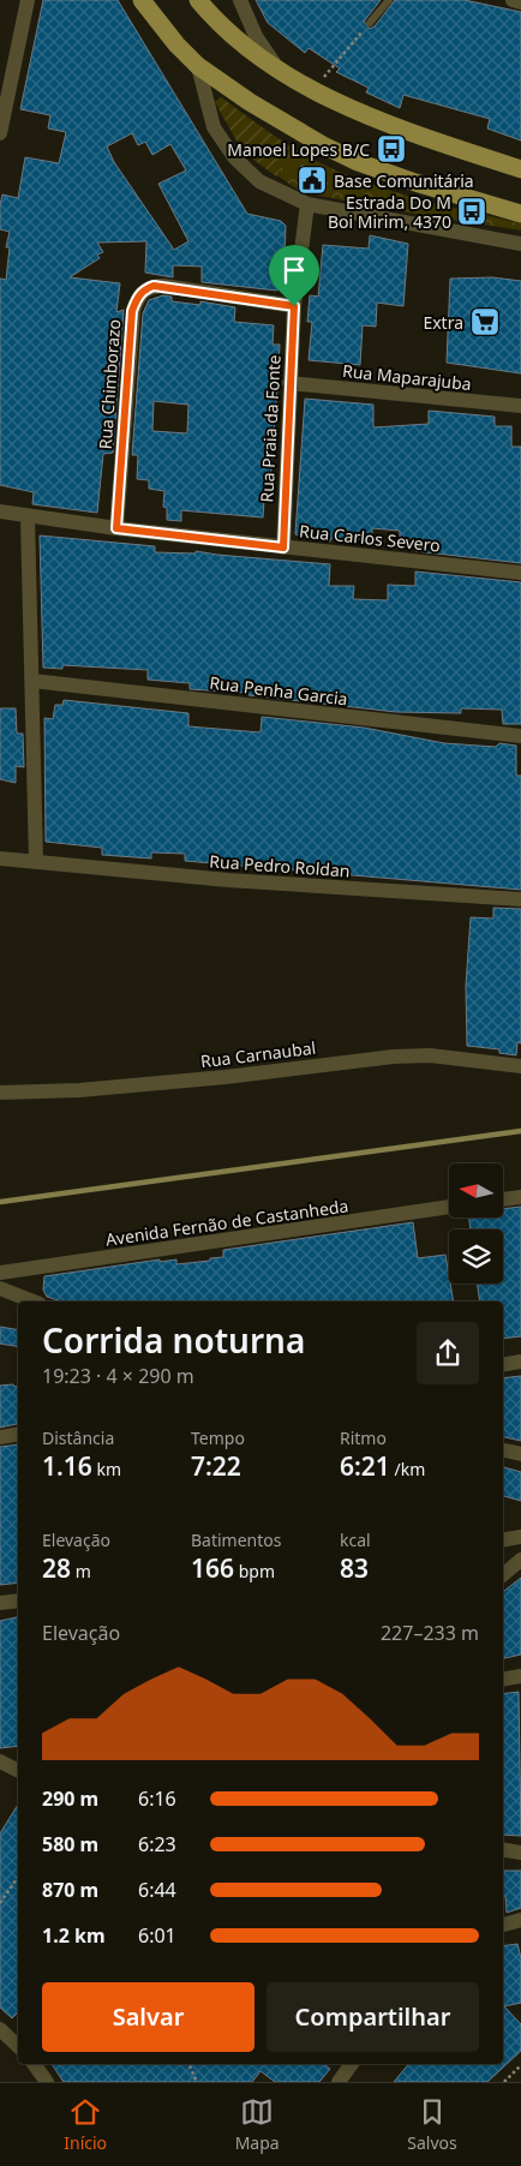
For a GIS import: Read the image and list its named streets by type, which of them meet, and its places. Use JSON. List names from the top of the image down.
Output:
{
  "streets": {
    "street": [
      "Rua Maparajuba",
      "Rua Chimborazo",
      "Rua Praia da Fonte",
      "Rua Carlos Severo",
      "Rua Penha Garcia",
      "Rua Pedro Roldan",
      "Rua Carnaubal",
      "Avenida Fernão de Castanheda"
    ]
  },
  "crossings": [
    ["Rua Maparajuba", "Rua Praia da Fonte"],
    ["Rua Chimborazo", "Rua Praia da Fonte"],
    ["Rua Chimborazo", "Rua Carlos Severo"],
    ["Rua Praia da Fonte", "Rua Carlos Severo"]
  ],
  "places": {
    "bus stop": ["Manoel Lopes B/C", "Estrada Do M Boi Mirim, 4370"],
    "public building": ["Base Comunitária"],
    "supermarket": ["Extra"]
  },
  "north": "left",
  "page": {
    "heading": ["Corrida noturna", "19:23 · 4 × 290 m"],
    "stats": [
      ["Distância", "1.16 km"],
      ["Tempo", "7:22"],
      ["Ritmo", "6:21 /km"],
      ["Elevação", "28 m"],
      ["Batimentos", "166 bpm"],
      ["kcal", "83"]
    ],
    "chart": ["Elevação", "227–233 m"],
    "list": [
      {
        "name": "290 m",
        "note": "6:16"
      },
      {
        "name": "580 m",
        "note": "6:23"
      },
      {
        "name": "870 m",
        "note": "6:44"
      },
      {
        "name": "1.2 km",
        "note": "6:01"
      }
    ],
    "buttons": ["Salvar", "Compartilhar"],
    "tabs": ["Início", "Mapa", "Salvos"]
  }
}
